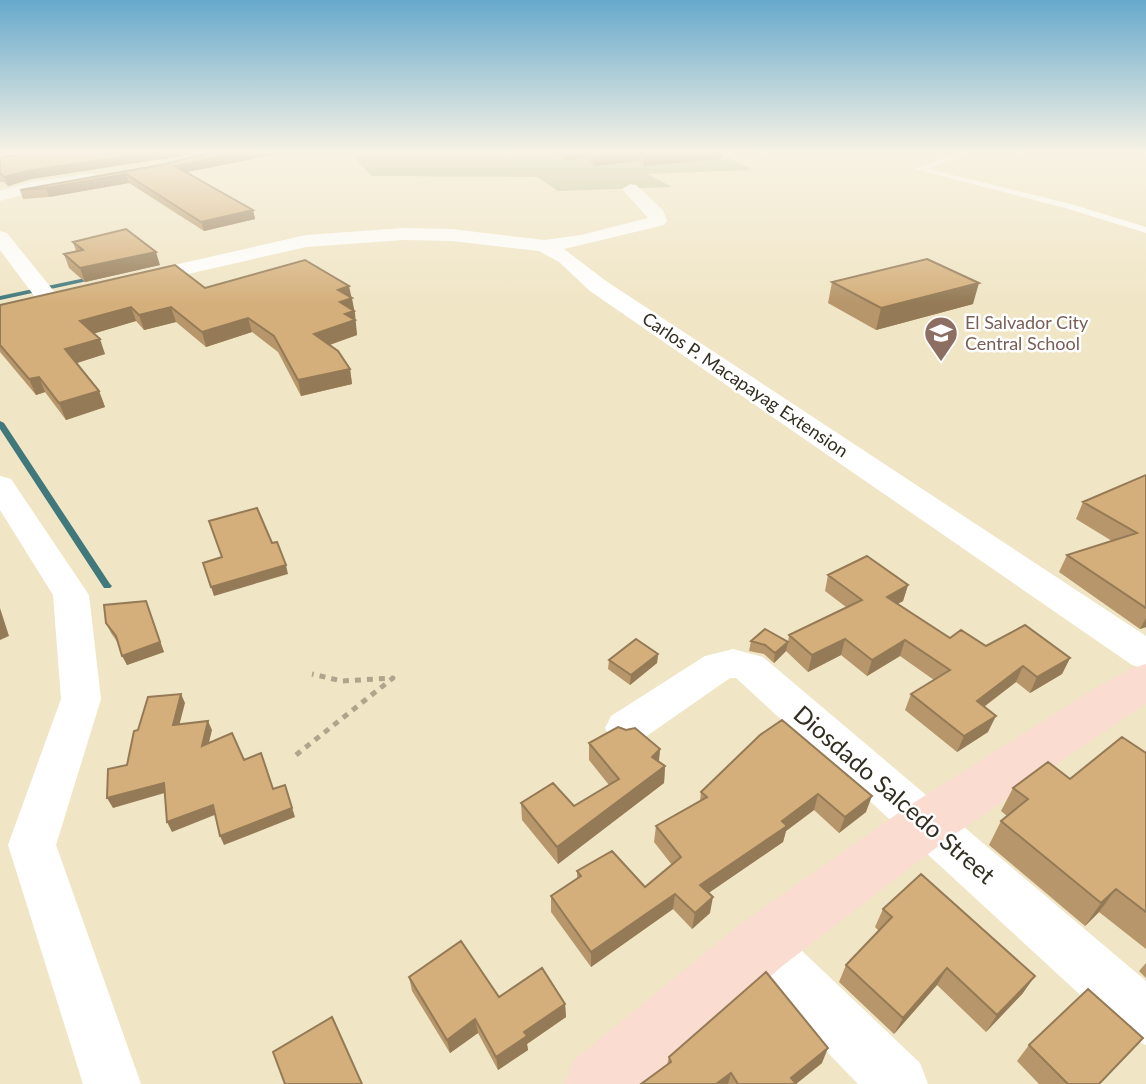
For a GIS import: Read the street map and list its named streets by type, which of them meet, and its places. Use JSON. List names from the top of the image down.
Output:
{
  "streets": {
    "street": ["Carlos P. Macapayag Extension", "Diosdado Salcedo Street"]
  },
  "places": {
    "school or university": ["El Salvador City Central School"]
  }
}
